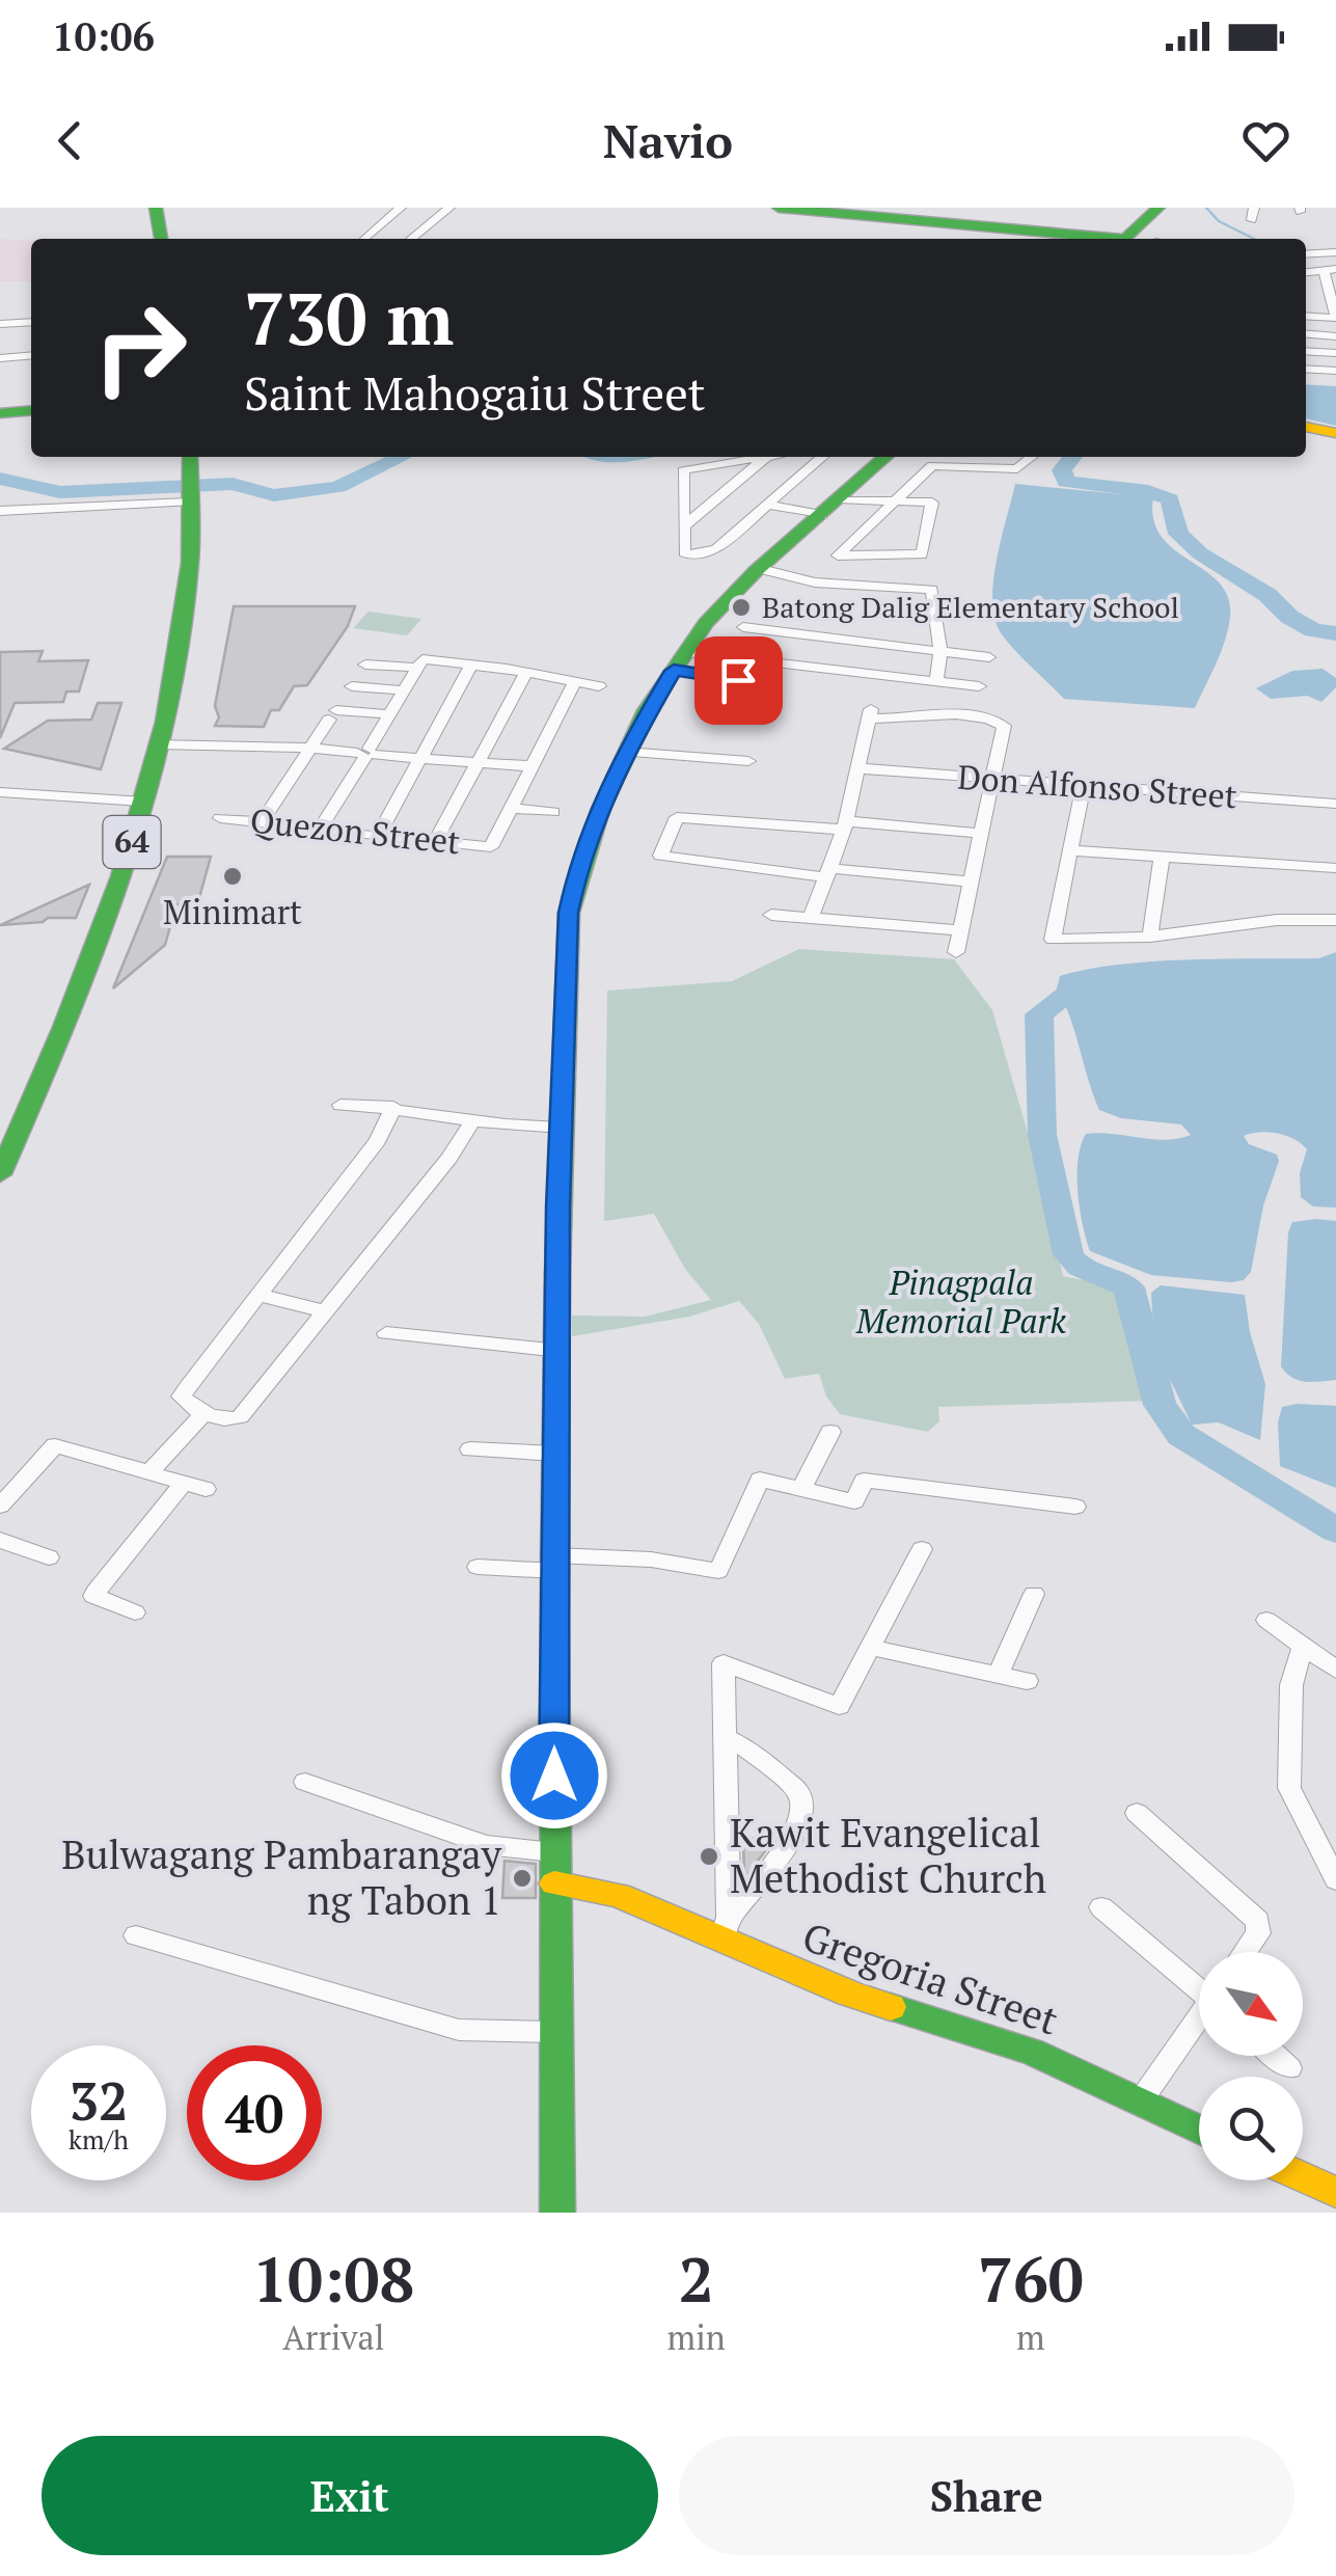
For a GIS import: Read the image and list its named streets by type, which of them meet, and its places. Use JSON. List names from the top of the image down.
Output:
{
  "streets": {
    "street": [
      "Don Alfonso Street",
      "Quezon Street",
      "64",
      "Gregoria Street"
    ]
  },
  "parks": ["Pinagpala Memorial Park"],
  "places": [
    "Batong Dalig Elementary School",
    "Minimart",
    "Kawit Evangelical Methodist Church",
    "Bulwagang Pambarangay ng Tabon 1"
  ],
  "north": "bottom right",
  "page": {
    "status": "10:06",
    "header": "Navio",
    "turn": ["730 m", "Saint Mahogaiu Street"],
    "speed": "32 km/h",
    "limit": "40",
    "eta": [
      "10:08",
      "Arrival",
      "2",
      "min",
      "760",
      "m"
    ],
    "buttons": ["Exit", "Share"]
  }
}
